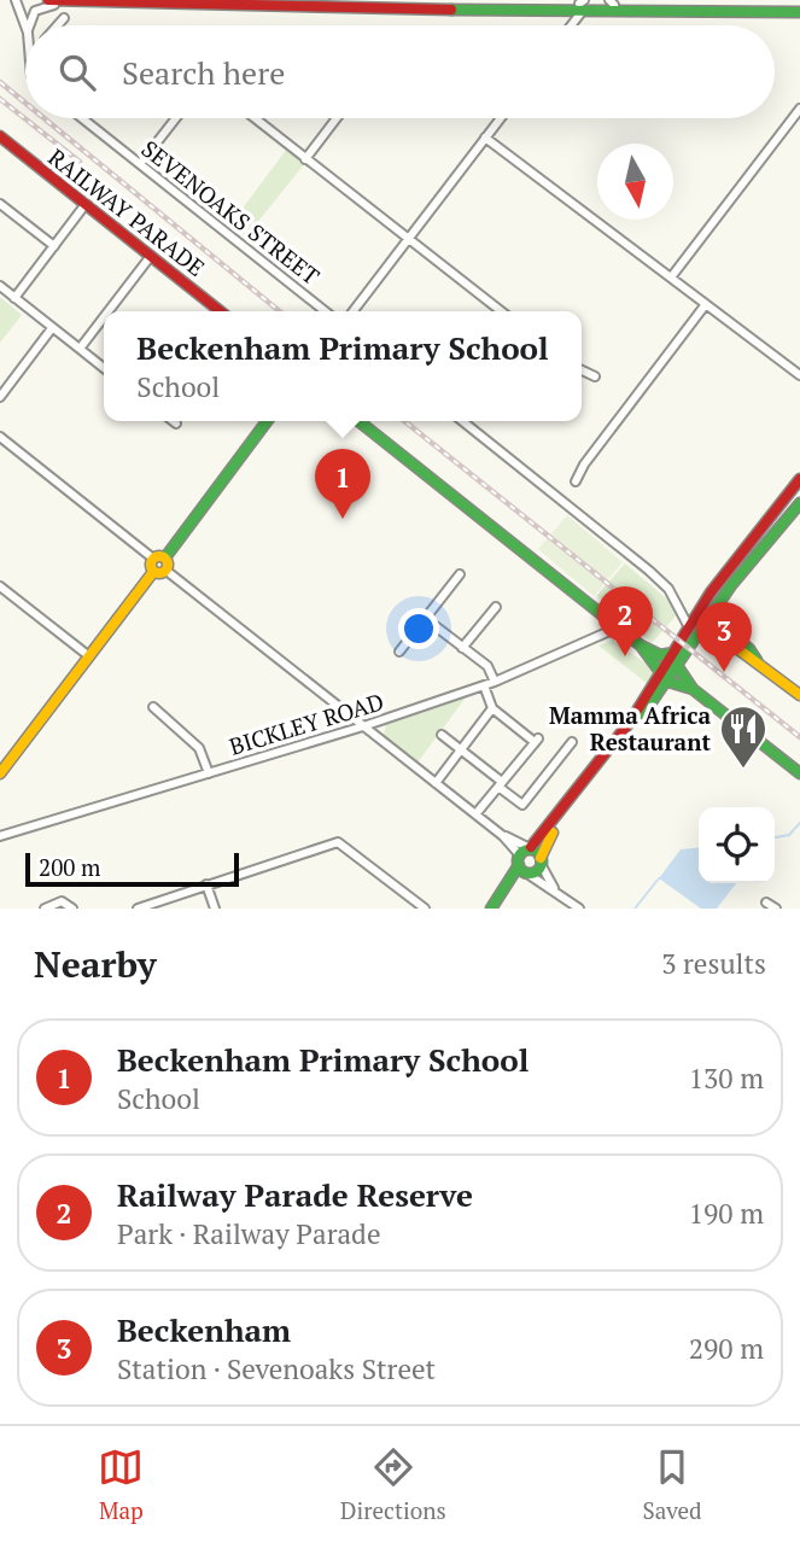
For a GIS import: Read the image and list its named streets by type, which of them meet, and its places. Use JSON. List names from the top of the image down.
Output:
{
  "streets": {
    "main road": ["RAILWAY PARADE"],
    "street": ["SEVENOAKS STREET", "BICKLEY ROAD"]
  },
  "places": {
    "restaurant": ["Mamma Africa Restaurant"]
  },
  "scale_bar": "200 m",
  "north": "bottom",
  "page": {
    "search": "Search here",
    "popup": ["Beckenham Primary School", "School"],
    "pins": ["1", "2", "3"],
    "scale": "200 m",
    "heading": ["Nearby", "3 results"],
    "list": [
      {
        "mark": "1",
        "name": "Beckenham Primary School",
        "note": "School",
        "value": "130 m"
      },
      {
        "mark": "2",
        "name": "Railway Parade Reserve",
        "note": "Park · Railway Parade",
        "value": "190 m"
      },
      {
        "mark": "3",
        "name": "Beckenham",
        "note": "Station · Sevenoaks Street",
        "value": "290 m"
      }
    ],
    "nav": ["Map", "Directions", "Saved"]
  }
}
